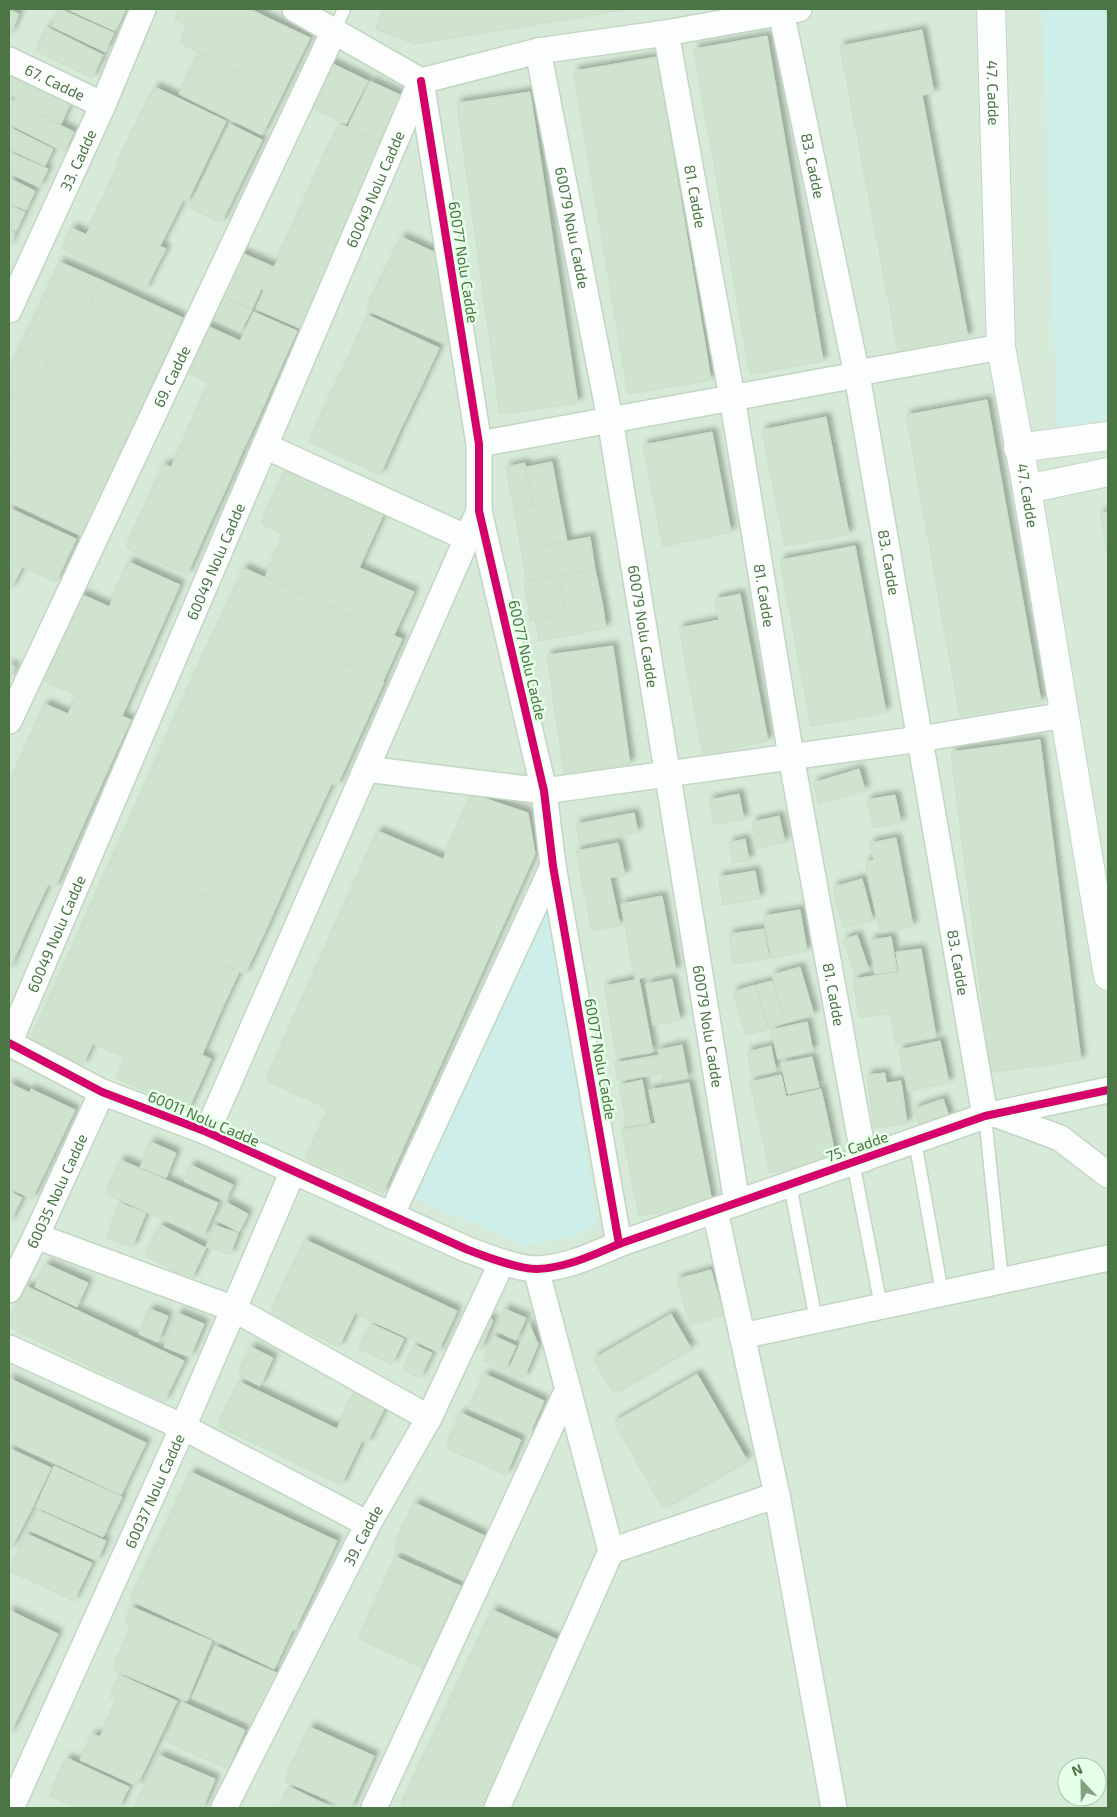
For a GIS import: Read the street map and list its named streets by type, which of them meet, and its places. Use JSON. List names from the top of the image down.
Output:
{
  "streets": {
    "street": [
      "67. Cadde",
      "47. Cadde",
      "33. Cadde",
      "83. Cadde",
      "60049 Nolu Cadde",
      "81. Cadde",
      "60079 Nolu Cadde",
      "60077 Nolu Cadde",
      "69. Cadde",
      "60011 Nolu Cadde",
      "75. Cadde",
      "60035 Nolu Cadde",
      "60037 Nolu Cadde",
      "39. Cadde"
    ]
  },
  "crossings": [
    ["67. Cadde", "33. Cadde"],
    ["83. Cadde", "75. Cadde"],
    ["60049 Nolu Cadde", "60077 Nolu Cadde"],
    ["60049 Nolu Cadde", "60011 Nolu Cadde"],
    ["81. Cadde", "75. Cadde"],
    ["60079 Nolu Cadde", "75. Cadde"],
    ["60077 Nolu Cadde", "75. Cadde"],
    ["60011 Nolu Cadde", "75. Cadde"],
    ["60011 Nolu Cadde", "60035 Nolu Cadde"],
    ["60011 Nolu Cadde", "60037 Nolu Cadde"],
    ["60011 Nolu Cadde", "39. Cadde"]
  ],
  "north": "top"
}
